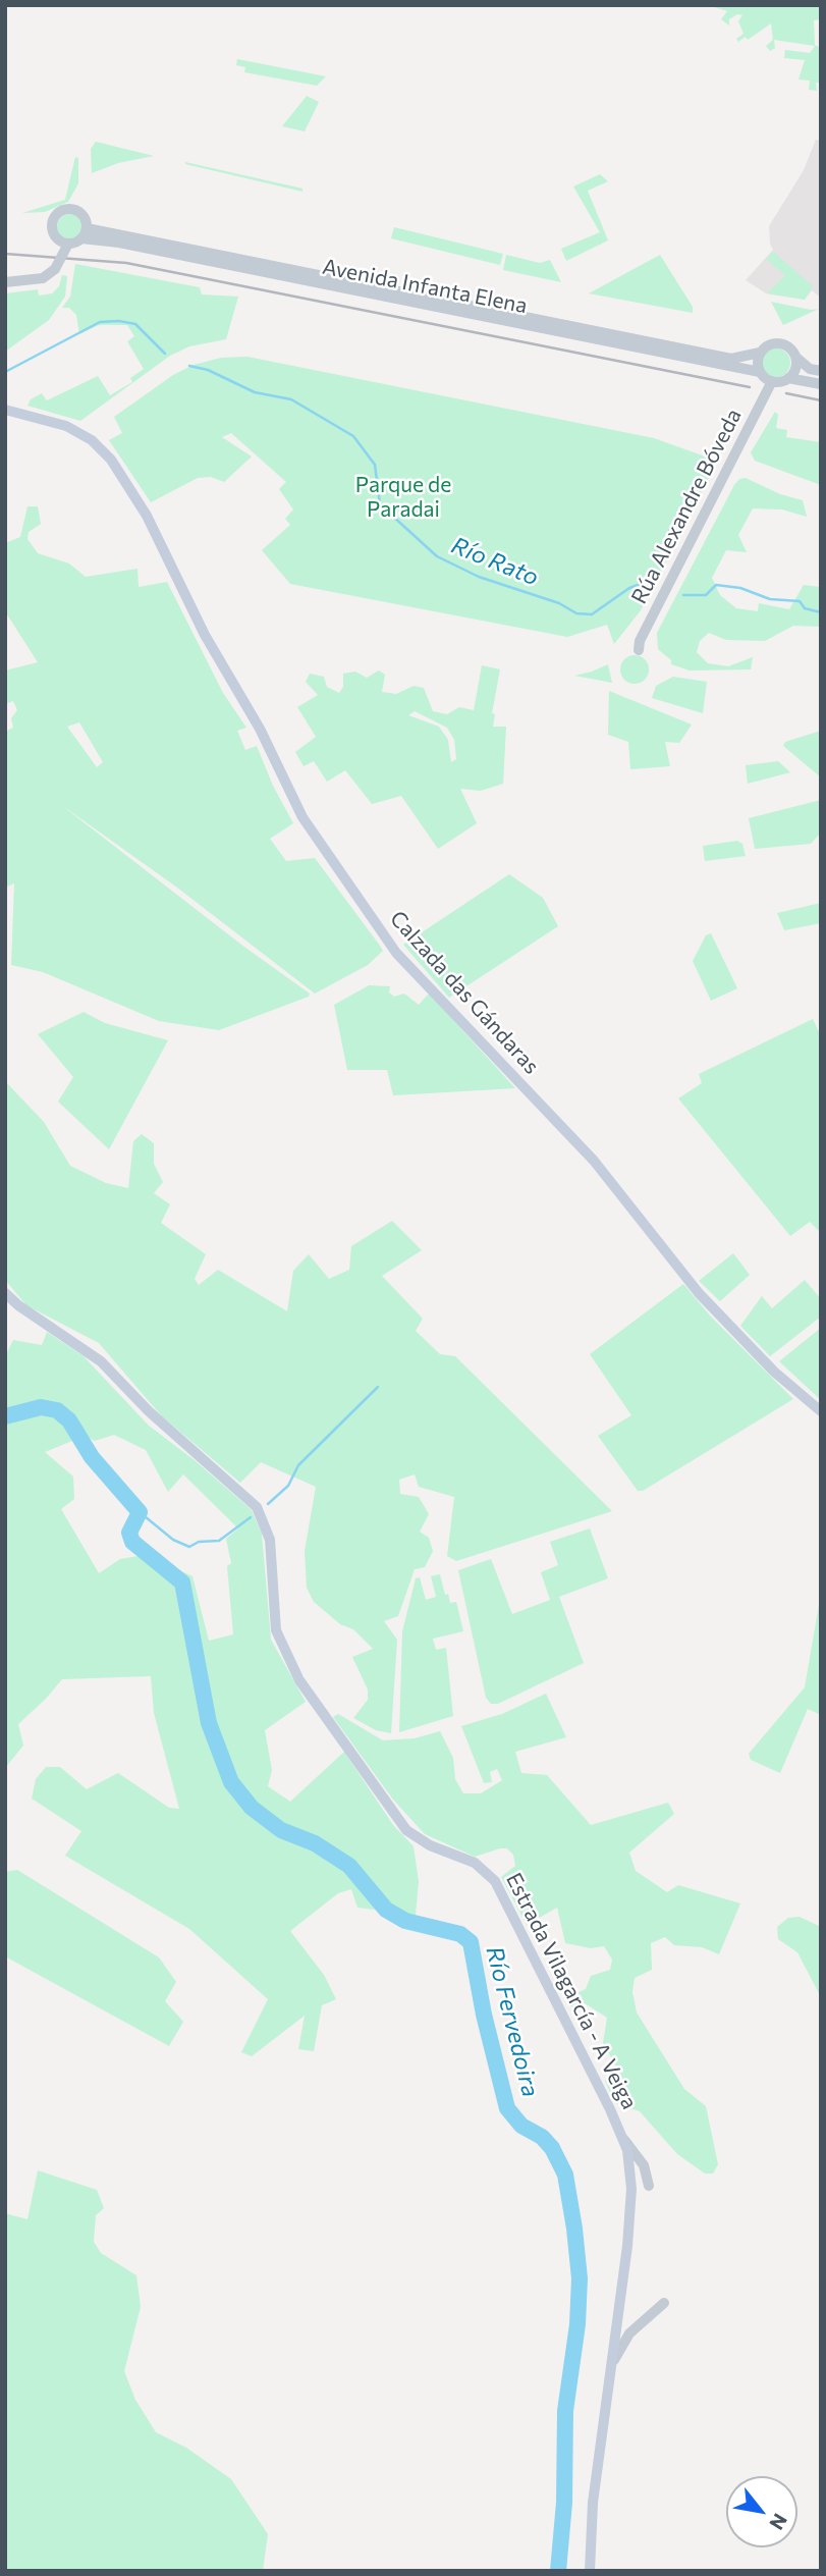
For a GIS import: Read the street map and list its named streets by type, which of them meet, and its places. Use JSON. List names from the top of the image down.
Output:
{
  "streets": {
    "main road": ["Calzada das Gándaras", "Estrada Vilagarcía - A Veiga"],
    "street": ["Avenida Infanta Elena", "Rúa Alexandre Bóveda"]
  },
  "crossings": [
    ["Avenida Infanta Elena", "Rúa Alexandre Bóveda"]
  ],
  "water": ["Río Rato", "Río Fervedoira"],
  "parks": ["Parque de Paradai"],
  "north": "bottom right"
}
